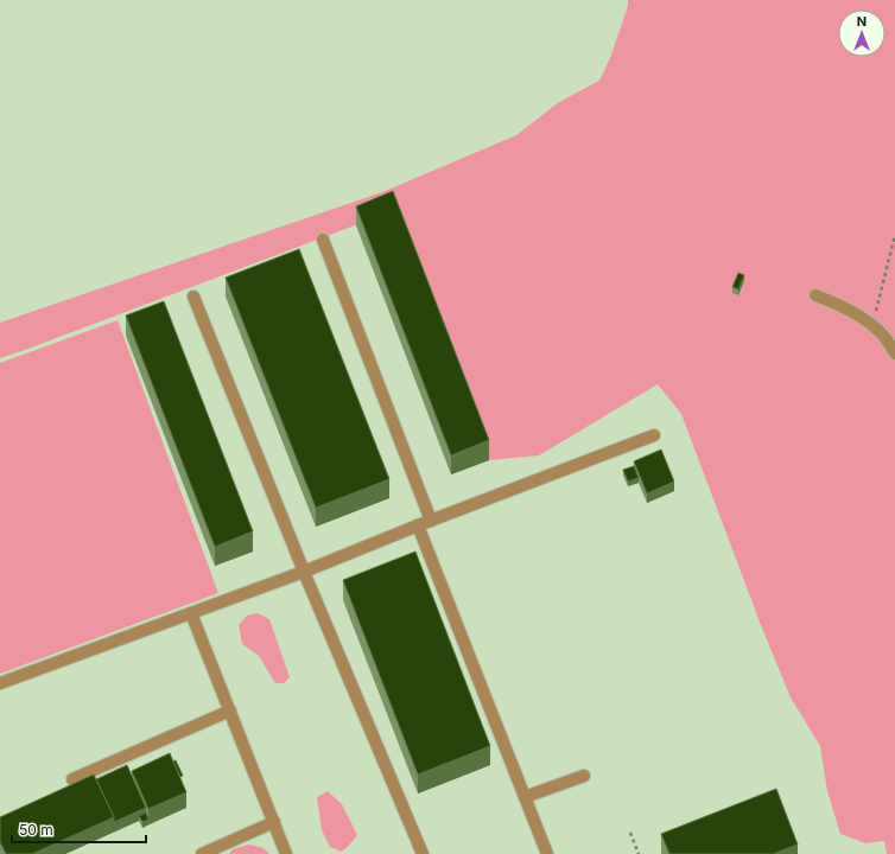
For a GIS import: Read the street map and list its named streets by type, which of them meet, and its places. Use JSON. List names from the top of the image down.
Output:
{
  "scale_bar": "50 m",
  "north": "top"
}
